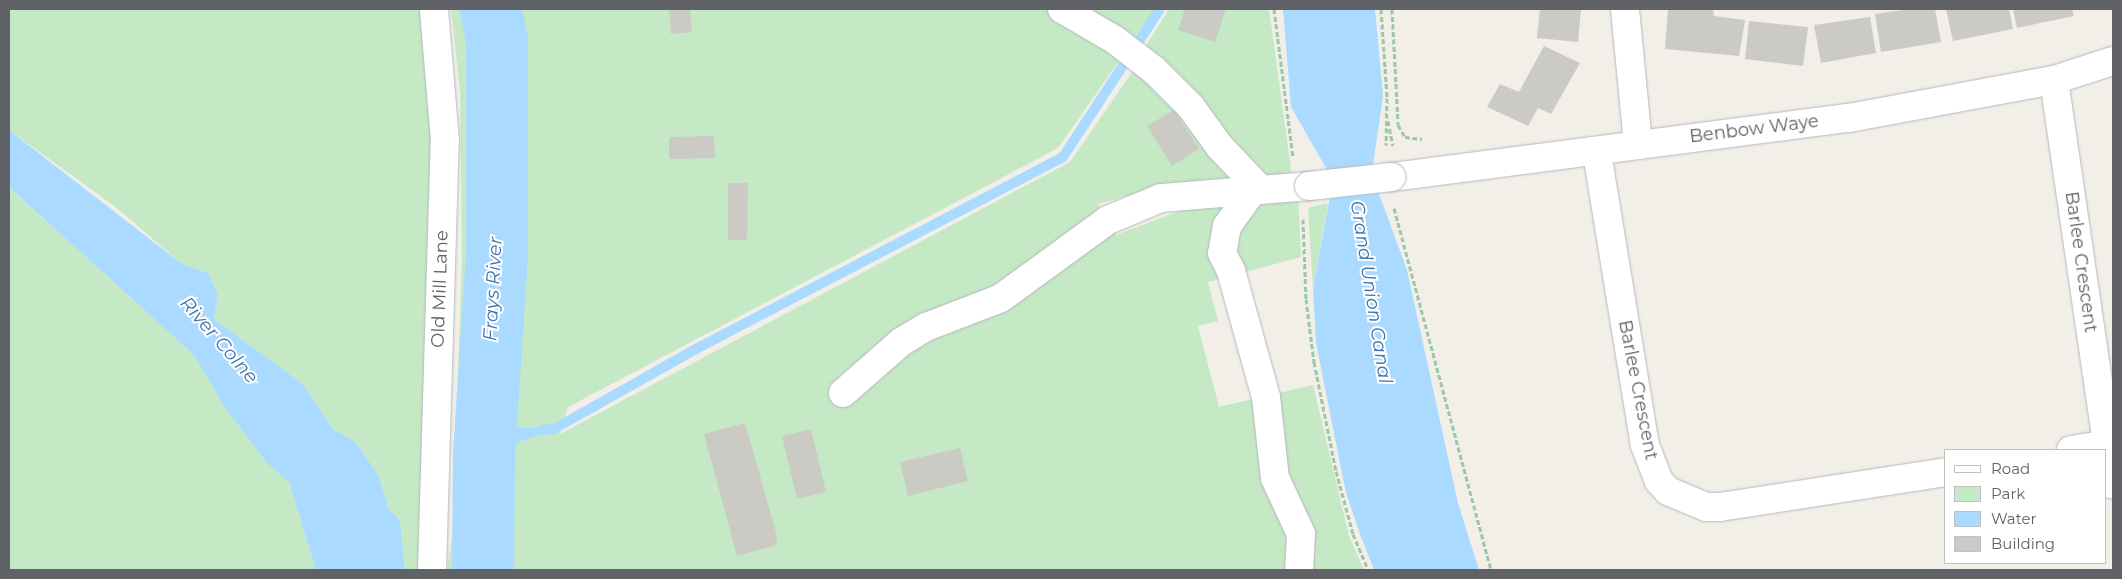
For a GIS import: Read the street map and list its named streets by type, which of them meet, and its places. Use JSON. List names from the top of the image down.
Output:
{
  "streets": {
    "street": ["Benbow Waye", "Barlee Crescent", "Old Mill Lane"]
  },
  "crossings": [
    ["Benbow Waye", "Barlee Crescent"]
  ],
  "water": ["Frays River", "Grand Union Canal", "River Colne"],
  "legend": [
    "Road",
    "Park",
    "Water",
    "Building"
  ]
}
